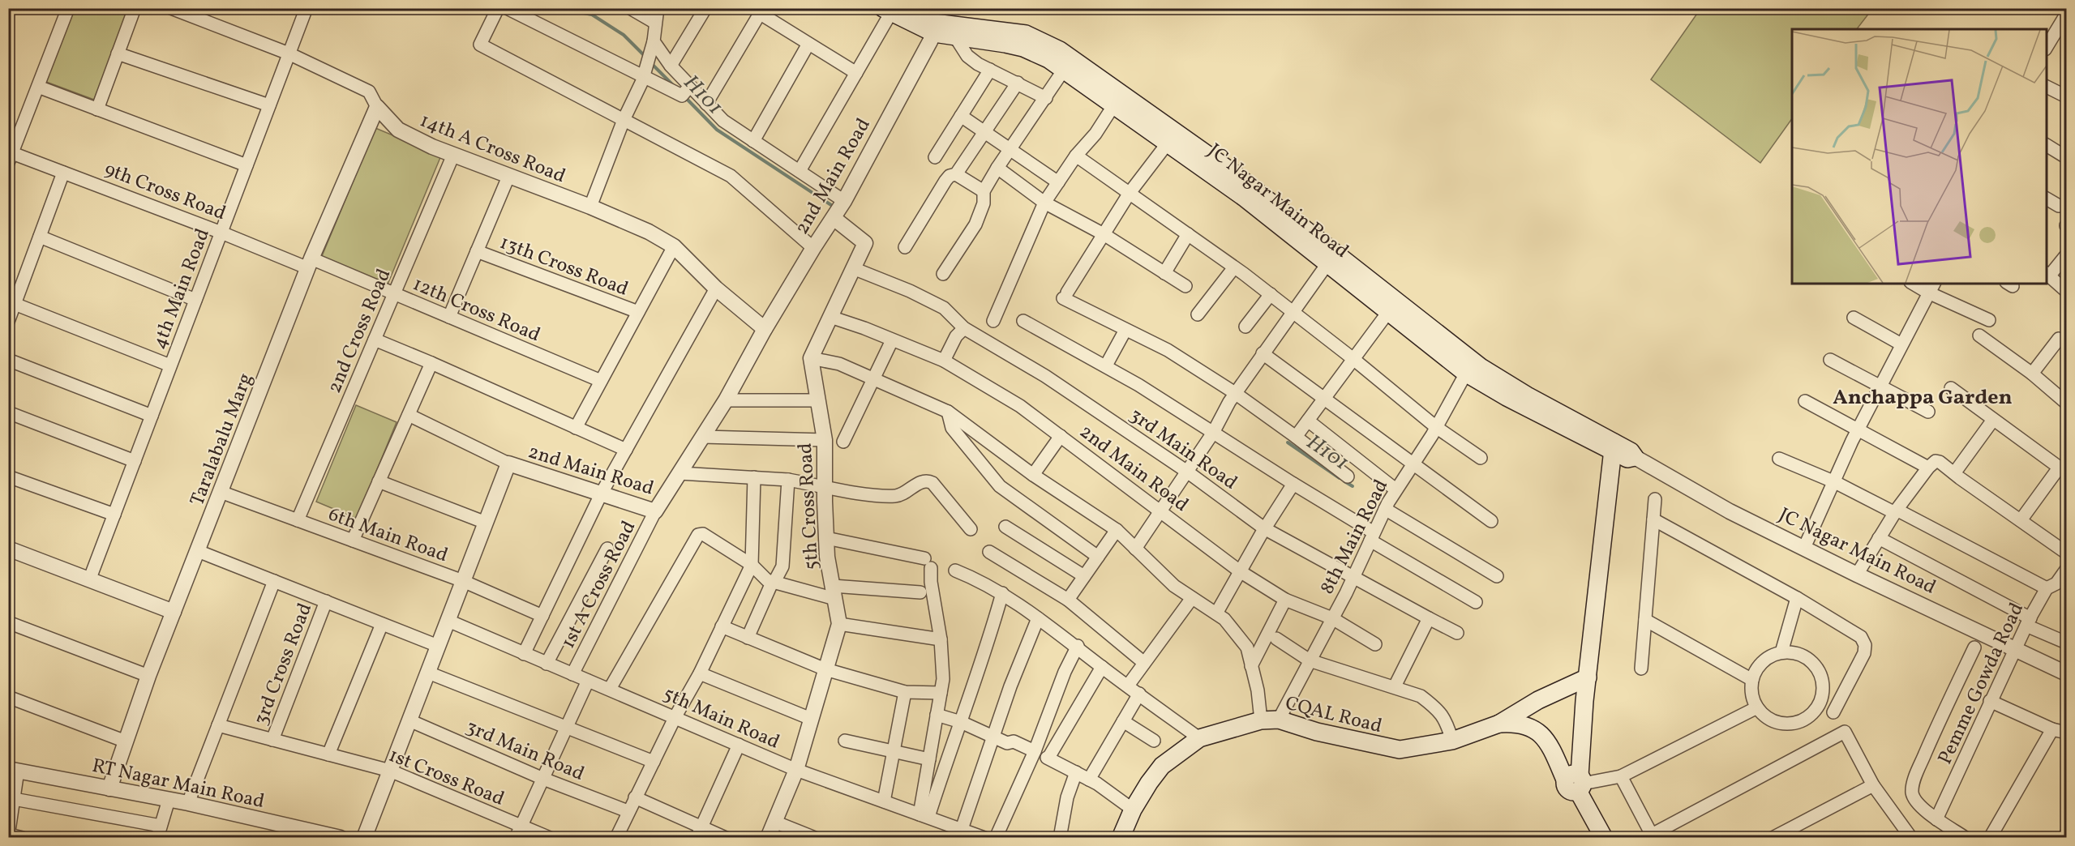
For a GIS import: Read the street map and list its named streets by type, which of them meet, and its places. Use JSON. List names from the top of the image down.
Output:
{
  "streets": {
    "main road": ["JC Nagar Main Road", "CQAL Road"],
    "street": [
      "14th A Cross Road",
      "2nd Main Road",
      "9th Cross Road",
      "13th Cross Road",
      "4th Main Road",
      "12th Cross Road",
      "2nd Cross Road",
      "Taralabalu Marg",
      "3rd Main Road",
      "5th Cross Road",
      "6th Main Road",
      "8th Main Road",
      "1st A Cross Road",
      "3rd Cross Road",
      "Pemme Gowda Road",
      "5th Main Road",
      "1st Cross Road",
      "RT Nagar Main Road"
    ]
  },
  "crossings": [
    ["14th A Cross Road", "2nd Main Road"],
    ["14th A Cross Road", "4th Main Road"],
    ["14th A Cross Road", "2nd Cross Road"],
    ["14th A Cross Road", "Taralabalu Marg"],
    ["2nd Main Road", "JC Nagar Main Road"],
    ["2nd Main Road", "3rd Main Road"],
    ["2nd Main Road", "6th Main Road"],
    ["2nd Main Road", "8th Main Road"],
    ["2nd Main Road", "1st A Cross Road"],
    ["2nd Main Road", "5th Main Road"],
    ["2nd Main Road", "1st Cross Road"],
    ["9th Cross Road", "4th Main Road"],
    ["9th Cross Road", "12th Cross Road"],
    ["9th Cross Road", "Taralabalu Marg"],
    ["JC Nagar Main Road", "8th Main Road"],
    ["JC Nagar Main Road", "Pemme Gowda Road"],
    ["12th Cross Road", "2nd Cross Road"],
    ["12th Cross Road", "Taralabalu Marg"],
    ["2nd Cross Road", "6th Main Road"],
    ["Taralabalu Marg", "6th Main Road"],
    ["Taralabalu Marg", "RT Nagar Main Road"],
    ["3rd Main Road", "8th Main Road"],
    ["5th Cross Road", "5th Main Road"],
    ["8th Main Road", "CQAL Road"],
    ["1st A Cross Road", "5th Main Road"],
    ["3rd Cross Road", "1st Cross Road"]
  ],
  "districts": ["Anchappa Garden"],
  "water": ["H101"]
}
